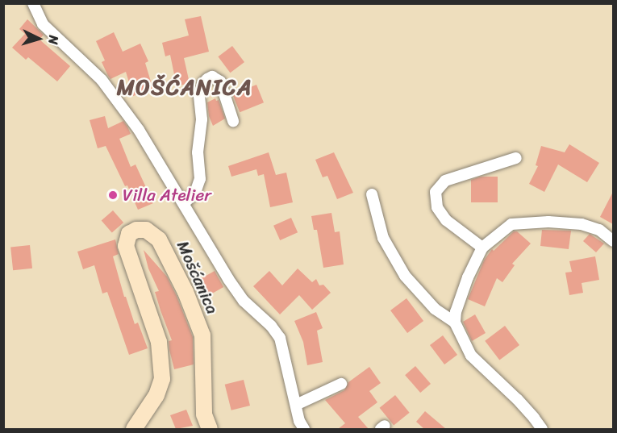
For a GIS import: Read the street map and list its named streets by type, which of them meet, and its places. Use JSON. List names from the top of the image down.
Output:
{
  "streets": {
    "main road": ["Mošćanica"]
  },
  "districts": ["MOŠĆANICA"],
  "places": ["Villa Atelier"],
  "north": "right"
}
